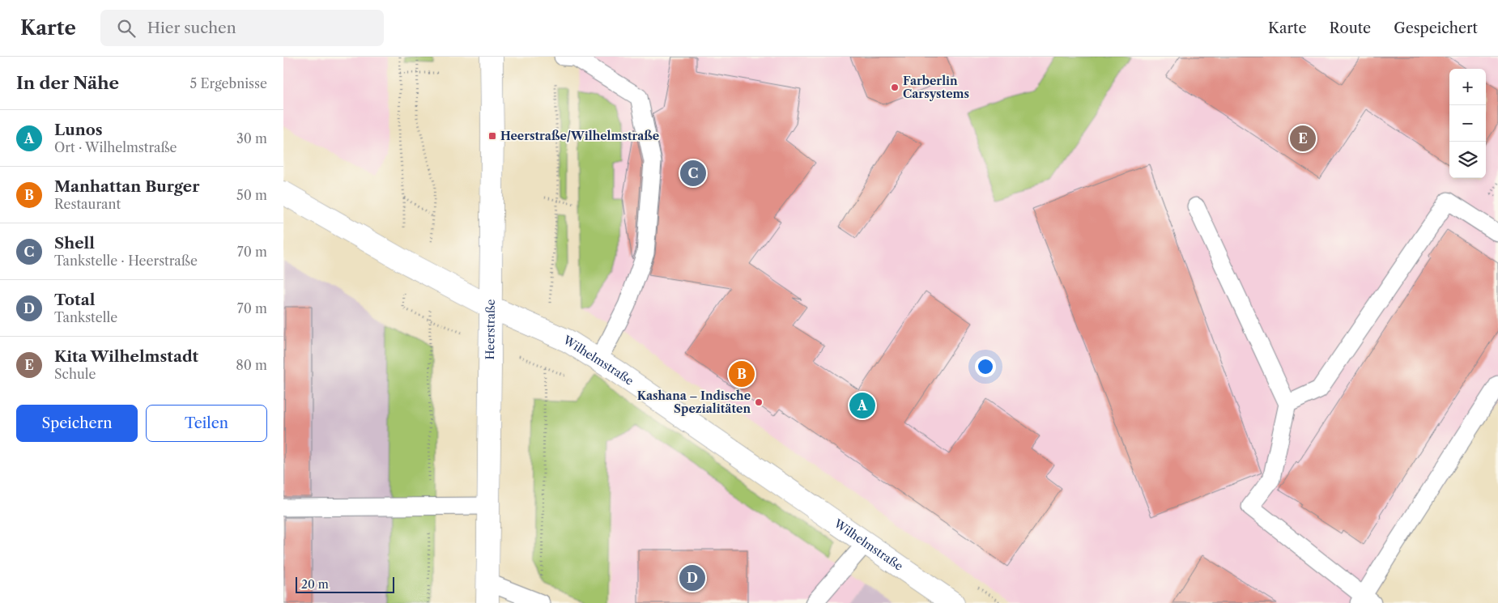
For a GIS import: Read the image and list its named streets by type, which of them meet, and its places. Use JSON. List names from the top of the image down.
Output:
{
  "streets": {
    "main road": ["Heerstraße", "Wilhelmstraße"]
  },
  "crossings": [
    ["Heerstraße", "Wilhelmstraße"]
  ],
  "places": {
    "other": ["Farberlin Carsystems", "Kashana – Indische Spezialitäten"],
    "transit": ["Heerstraße/Wilhelmstraße"]
  },
  "scale_bar": "20 m",
  "page": {
    "header": "Karte",
    "search": "Hier suchen",
    "nav": ["Karte", "Route", "Gespeichert"],
    "heading": ["In der Nähe", "5 Ergebnisse"],
    "map_buttons": ["+", "−"],
    "list": [
      {
        "mark": "A",
        "name": "Lunos",
        "note": "Ort · Wilhelmstraße",
        "value": "30 m"
      },
      {
        "mark": "B",
        "name": "Manhattan Burger",
        "note": "Restaurant",
        "value": "50 m"
      },
      {
        "mark": "C",
        "name": "Shell",
        "note": "Tankstelle · Heerstraße",
        "value": "70 m"
      },
      {
        "mark": "D",
        "name": "Total",
        "note": "Tankstelle",
        "value": "70 m"
      },
      {
        "mark": "E",
        "name": "Kita Wilhelmstadt",
        "note": "Schule",
        "value": "80 m"
      }
    ],
    "pins": [
      "E",
      "C",
      "B",
      "A",
      "D"
    ],
    "buttons": ["Speichern", "Teilen"],
    "scale": "20 m"
  }
}
